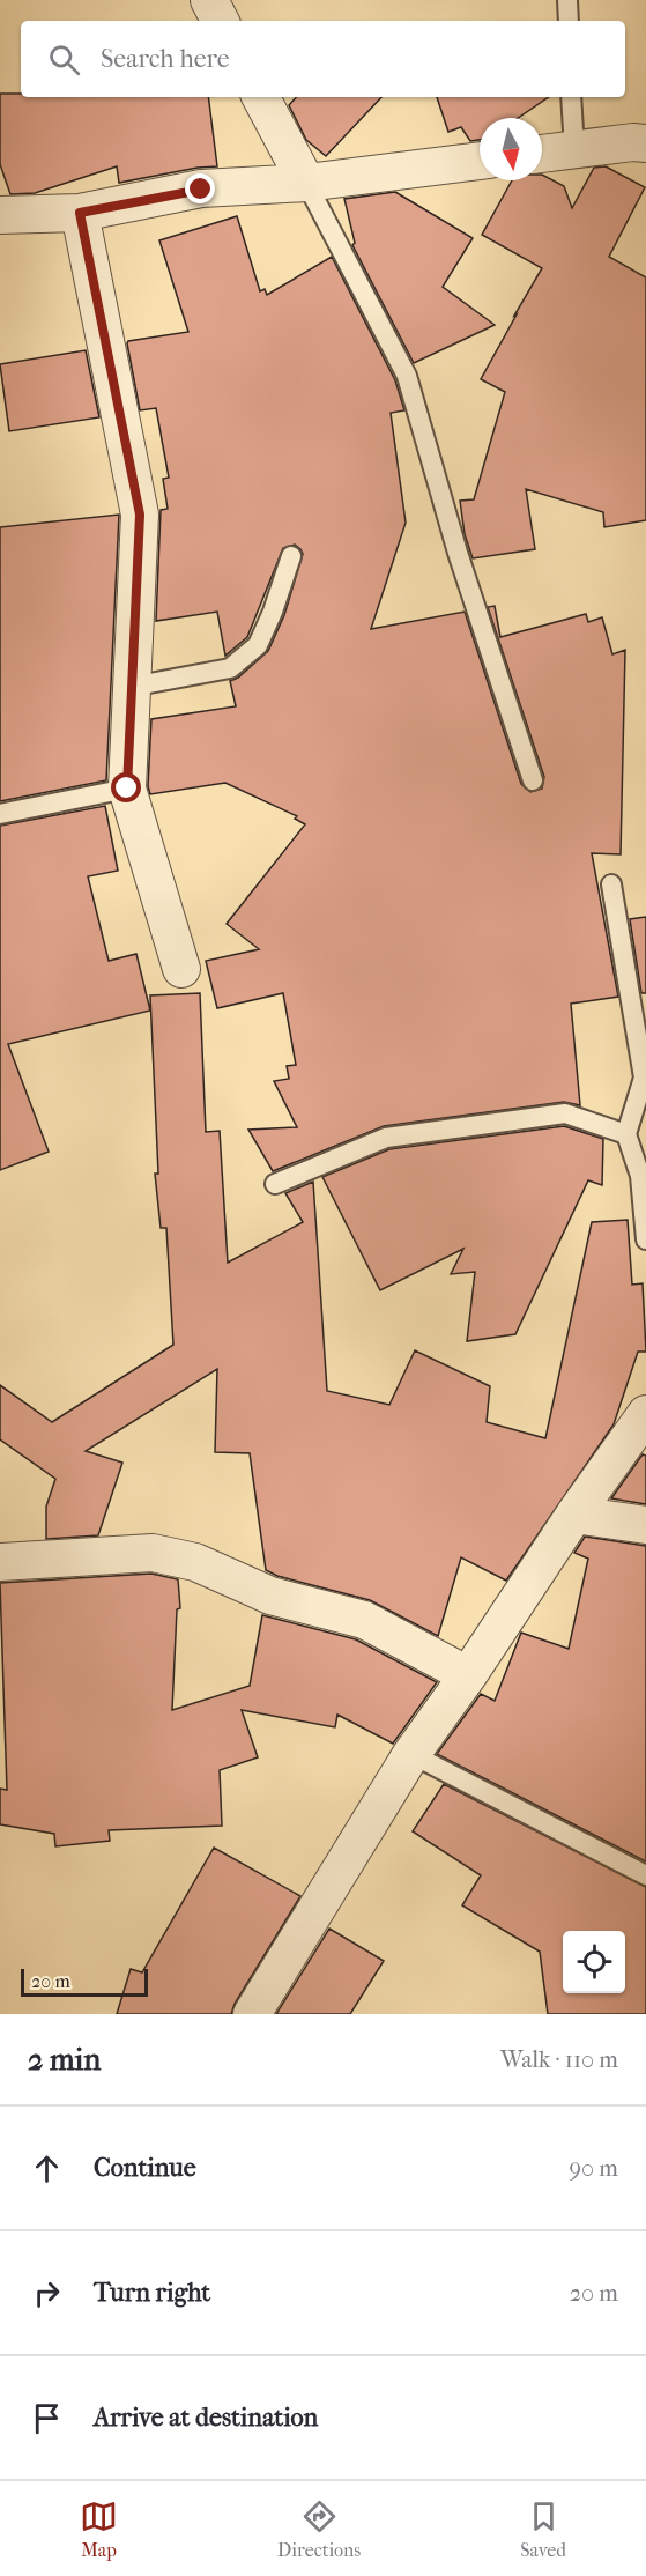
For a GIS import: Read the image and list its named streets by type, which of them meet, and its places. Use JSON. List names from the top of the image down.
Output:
{
  "scale_bar": "20 m",
  "north": "bottom",
  "page": {
    "search": "Search here",
    "scale": "20 m",
    "heading": ["2 min", "Walk · 110 m"],
    "list": [
      ["Continue", "90 m"],
      ["Turn right", "20 m"],
      "Arrive at destination"
    ],
    "nav": ["Map", "Directions", "Saved"]
  }
}
